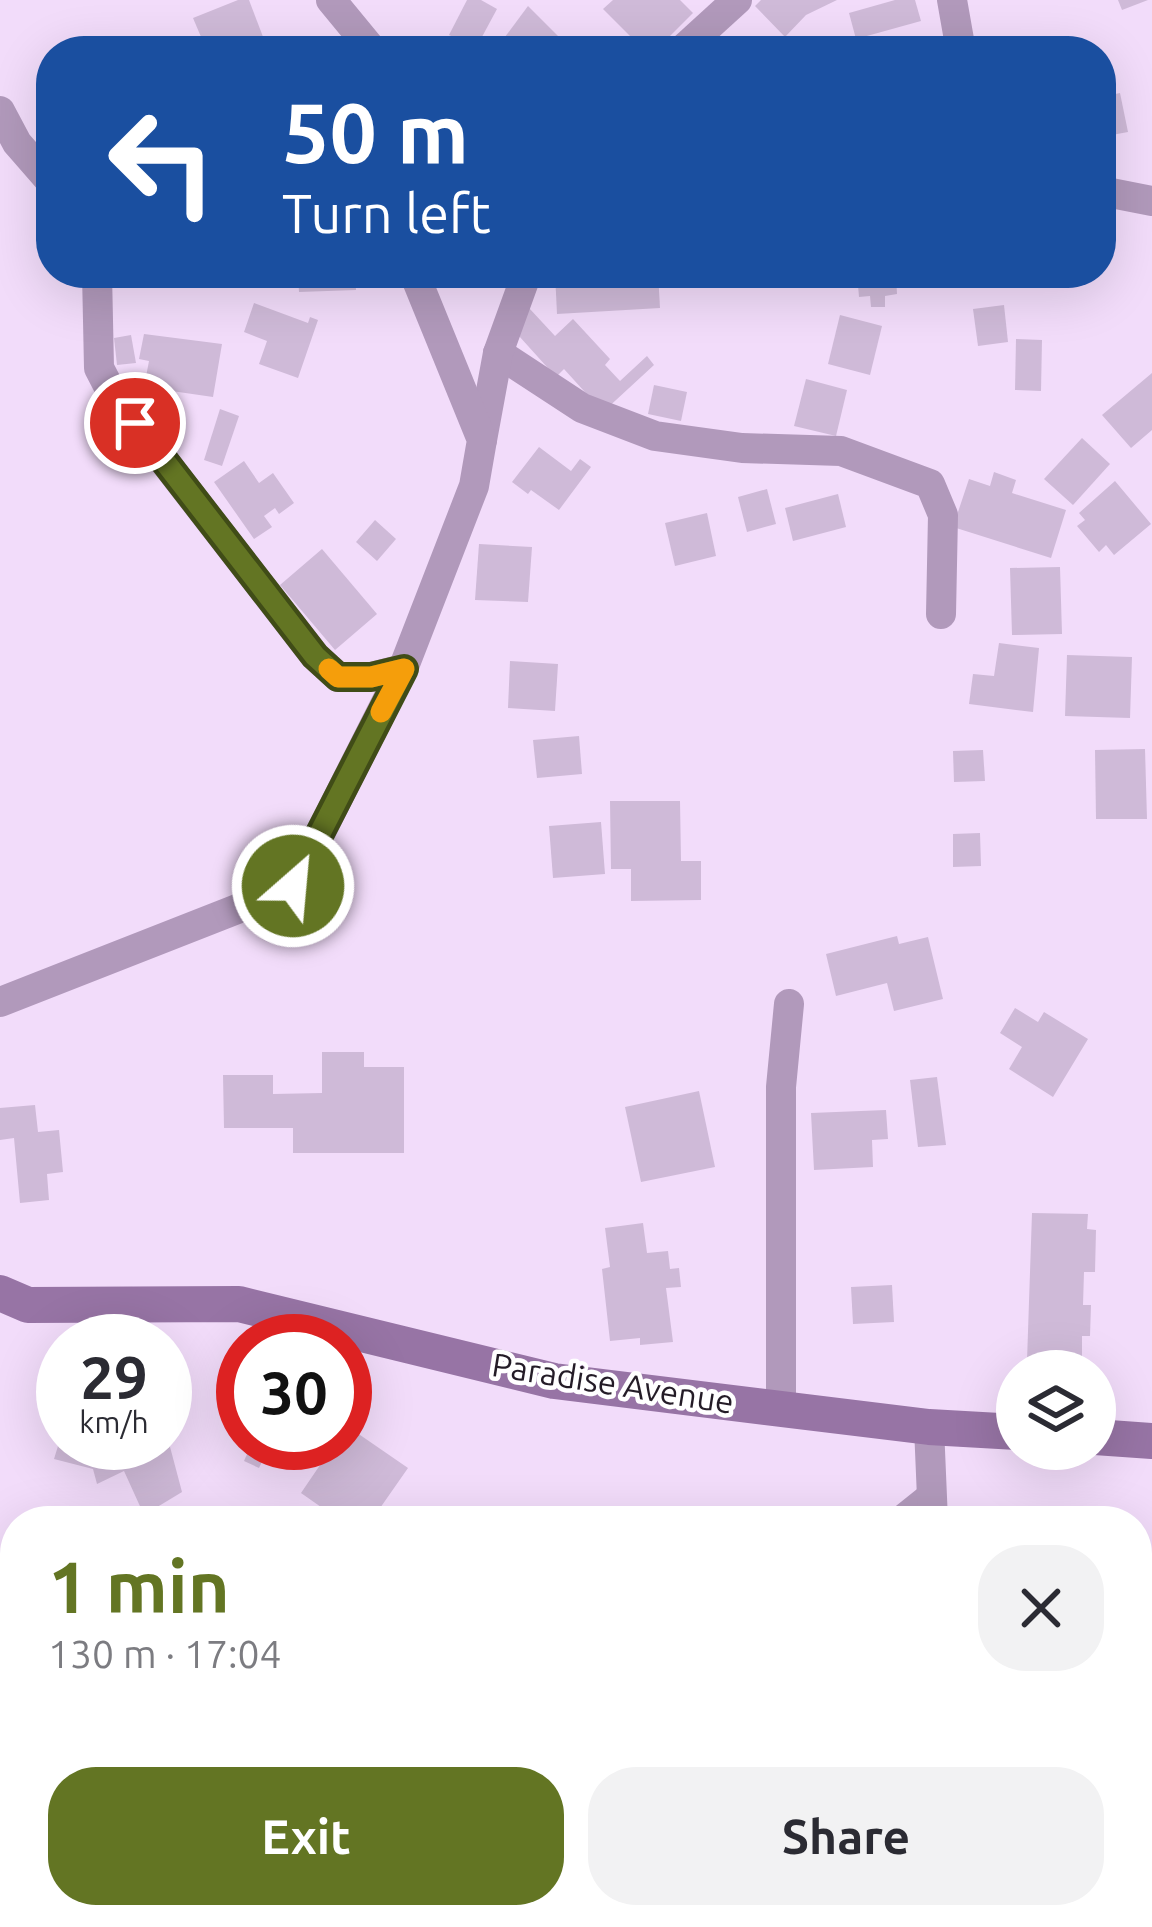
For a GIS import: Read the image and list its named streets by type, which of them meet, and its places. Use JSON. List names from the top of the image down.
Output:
{
  "streets": {
    "street": ["Paradise Avenue"]
  },
  "page": {
    "turn": ["50 m", "Turn left"],
    "speed": "29 km/h",
    "limit": "30",
    "heading": ["1 min", "130 m · 17:04"],
    "buttons": ["Exit", "Share"]
  }
}
